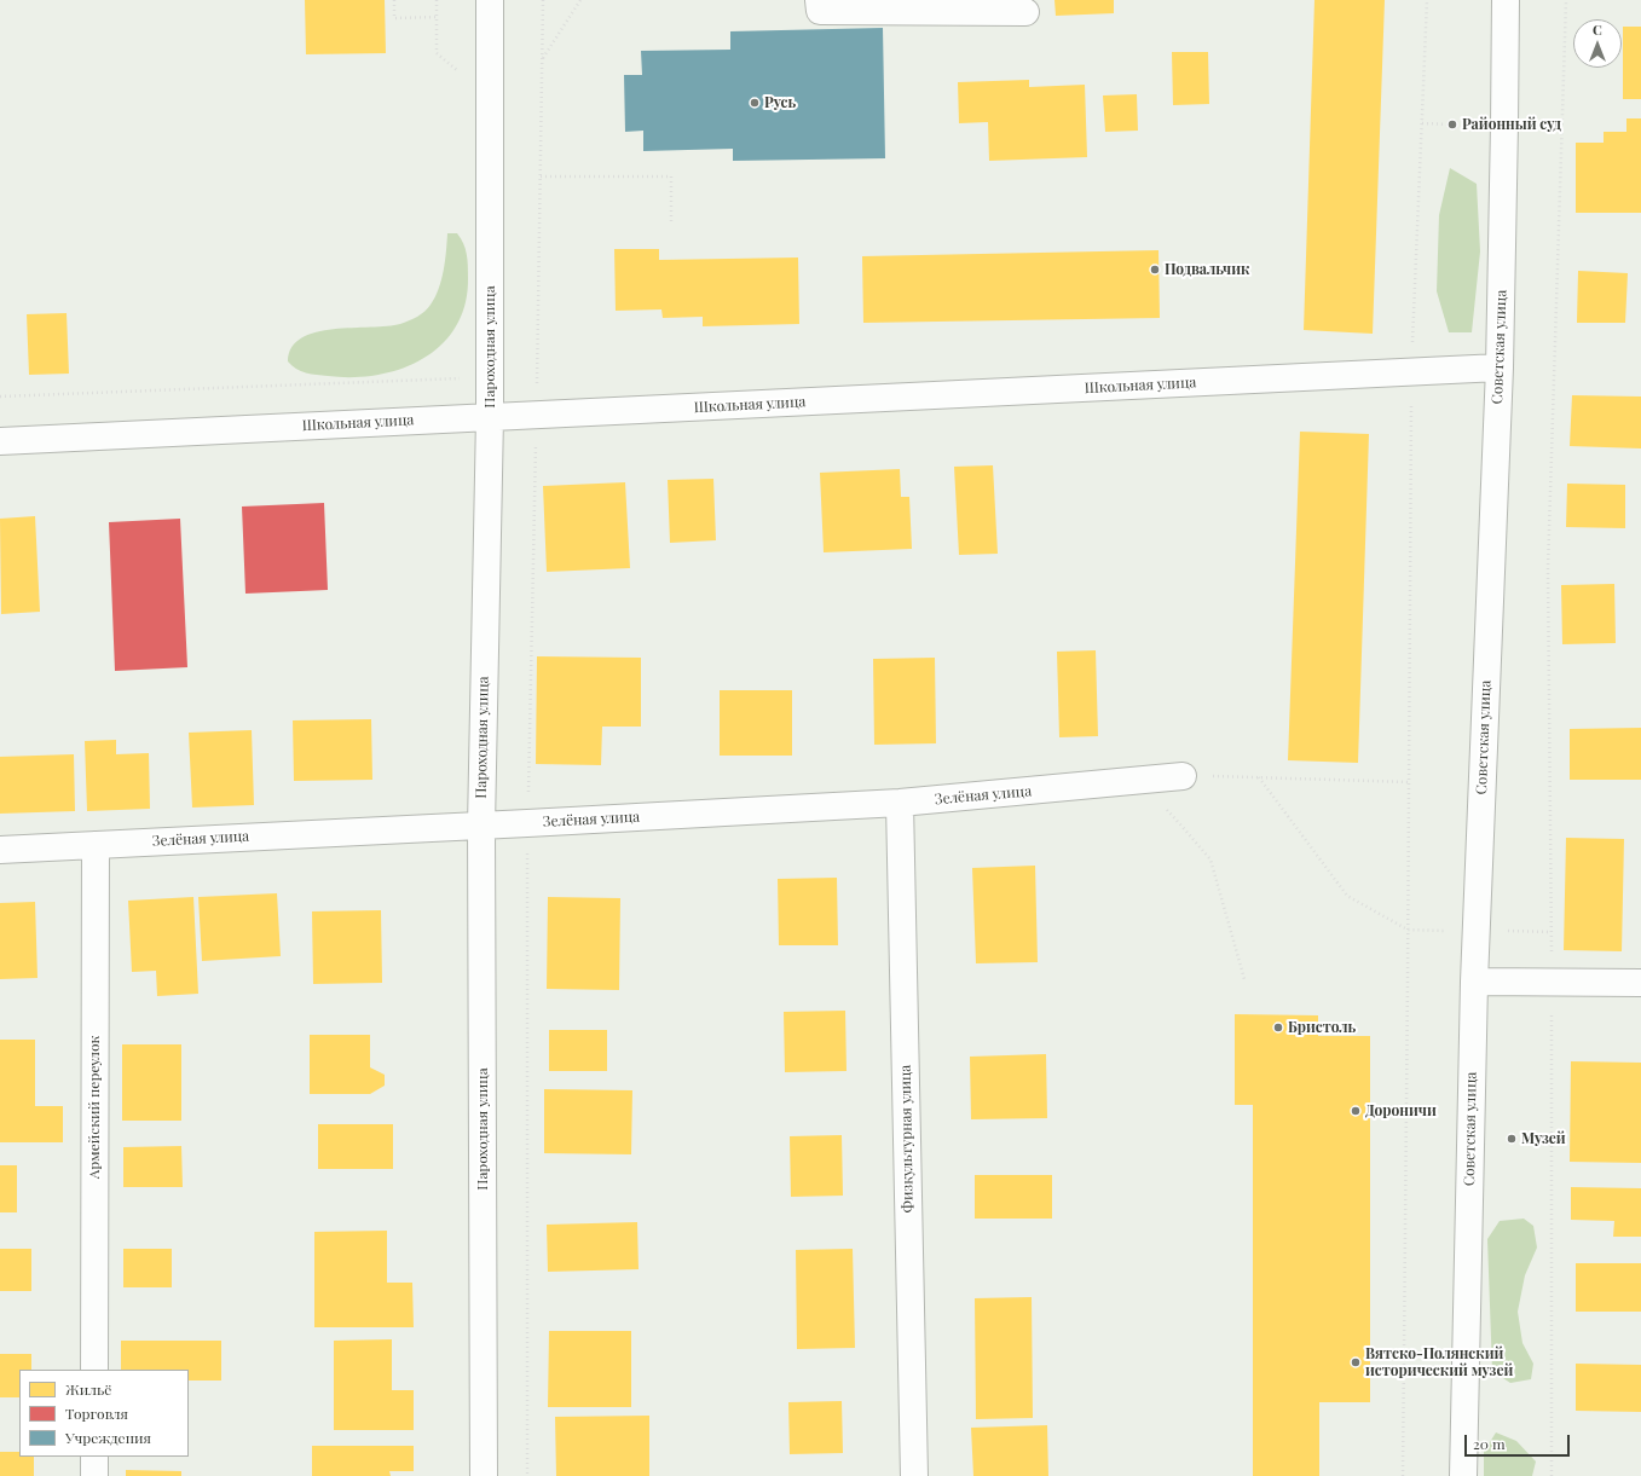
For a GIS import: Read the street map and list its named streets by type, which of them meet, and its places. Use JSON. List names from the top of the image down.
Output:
{
  "streets": {
    "street": [
      "Пароходная улица",
      "Советская улица",
      "Школьная улица",
      "Зелёная улица",
      "Армейский переулок",
      "Физкультурная улица"
    ]
  },
  "crossings": [
    ["Пароходная улица", "Школьная улица"],
    ["Пароходная улица", "Зелёная улица"],
    ["Советская улица", "Школьная улица"],
    ["Зелёная улица", "Армейский переулок"],
    ["Зелёная улица", "Физкультурная улица"]
  ],
  "places": [
    "Русь",
    "Районный суд",
    "Подвальчик",
    "Бристоль",
    "Дороничи",
    "Музей",
    "Вятско-Полянский исторический музей"
  ],
  "legend": ["Жильё", "Торговля", "Учреждения"],
  "scale_bar": "20 m",
  "north": "top"
}
